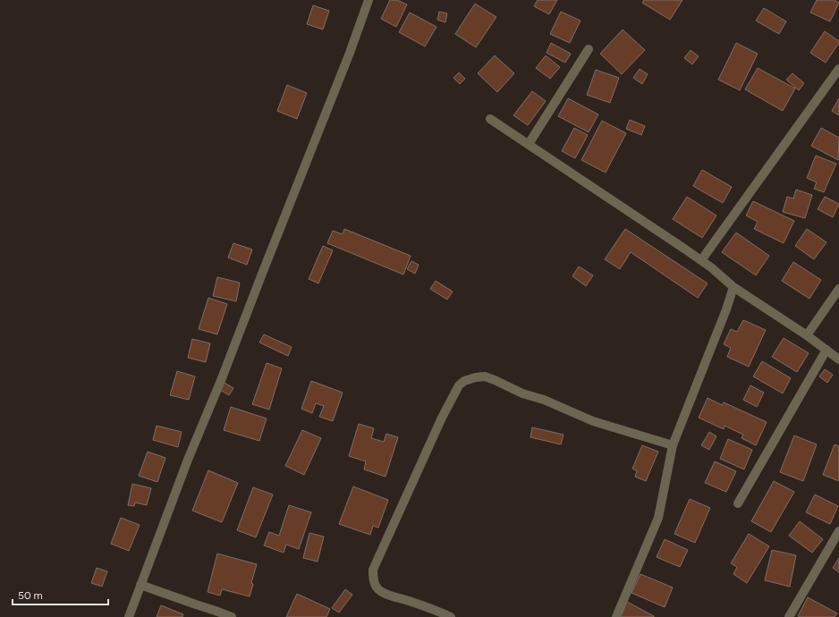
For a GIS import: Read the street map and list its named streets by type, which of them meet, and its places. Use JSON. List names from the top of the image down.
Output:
{
  "scale_bar": "50 m"
}
